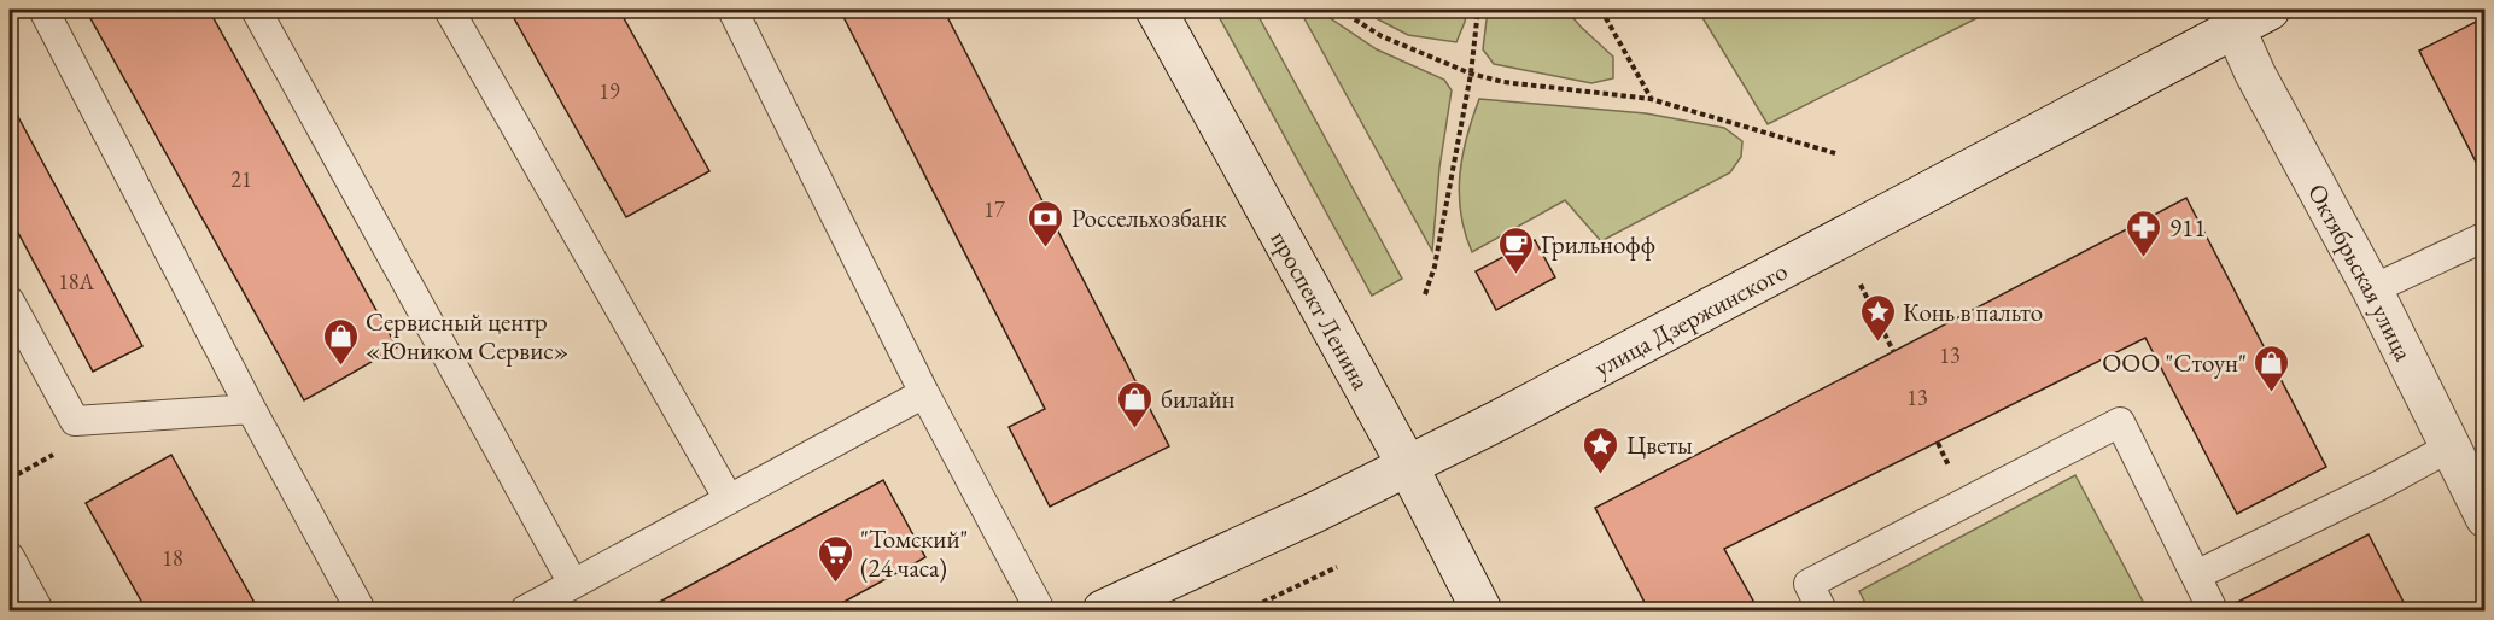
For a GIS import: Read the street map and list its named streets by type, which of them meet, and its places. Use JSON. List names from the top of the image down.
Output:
{
  "streets": {
    "main road": ["Октябрьская улица", "проспект Ленина", "улица Дзержинского"]
  },
  "crossings": [
    ["Октябрьская улица", "улица Дзержинского"],
    ["проспект Ленина", "улица Дзержинского"]
  ],
  "places": {
    "bank": ["Россельхозбанк"],
    "pharmacy": ["911"],
    "cafe": ["Грильнофф"],
    "place": ["Конь в пальто", "Цветы"],
    "shop": ["Сервисный центр «Юником Сервис»", "ООО \"Стоун\"", "билайн"],
    "supermarket": ["\"Томский\" (24 часа)"]
  },
  "house_numbers": [
    "19",
    "21",
    "17",
    "18А",
    "13",
    "13",
    "18"
  ]
}
